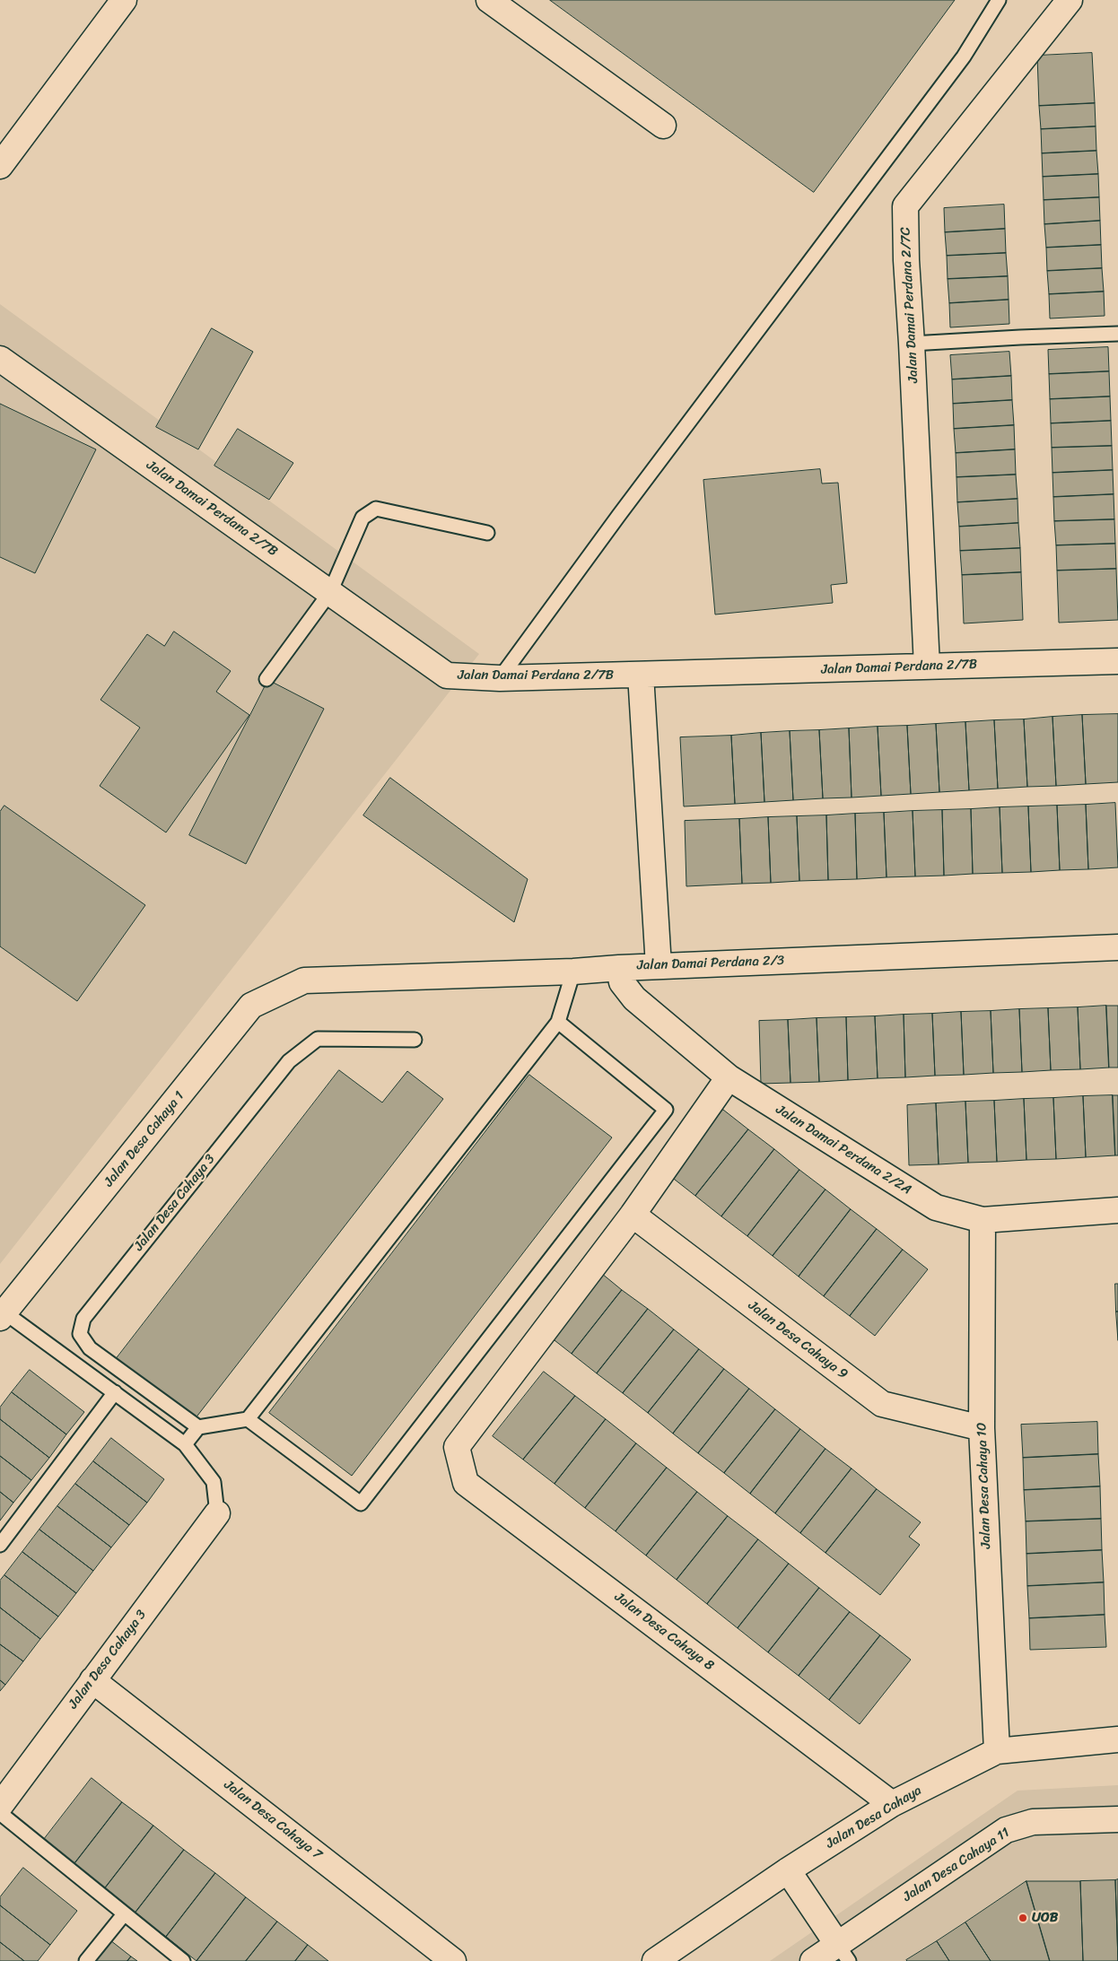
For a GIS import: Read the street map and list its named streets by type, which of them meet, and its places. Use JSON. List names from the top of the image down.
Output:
{
  "streets": {
    "street": [
      "Jalan Damai Perdana 2/7C",
      "Jalan Damai Perdana 2/7B",
      "Jalan Damai Perdana 2/3",
      "Jalan Desa Cahaya 1",
      "Jalan Damai Perdana 2/2A",
      "Jalan Desa Cahaya 3",
      "Jalan Desa Cahaya 9",
      "Jalan Desa Cahaya 10",
      "Jalan Desa Cahaya 8",
      "Jalan Desa Cahaya",
      "Jalan Desa Cahaya 7",
      "Jalan Desa Cahaya 11"
    ]
  },
  "crossings": [
    ["Jalan Damai Perdana 2/7C", "Jalan Damai Perdana 2/7B"],
    ["Jalan Damai Perdana 2/3", "Jalan Desa Cahaya 1"],
    ["Jalan Damai Perdana 2/3", "Jalan Damai Perdana 2/2A"],
    ["Jalan Damai Perdana 2/2A", "Jalan Desa Cahaya 10"],
    ["Jalan Desa Cahaya 3", "Jalan Desa Cahaya 7"],
    ["Jalan Desa Cahaya 9", "Jalan Desa Cahaya 10"],
    ["Jalan Desa Cahaya 9", "Jalan Desa Cahaya 8"],
    ["Jalan Desa Cahaya 10", "Jalan Desa Cahaya"],
    ["Jalan Desa Cahaya 8", "Jalan Desa Cahaya"]
  ],
  "places": ["UOB"]
}
